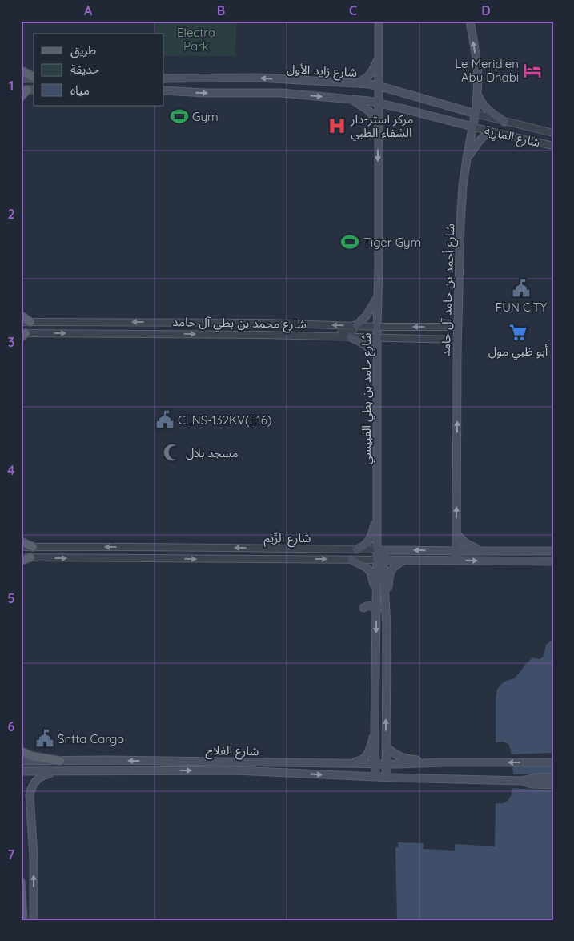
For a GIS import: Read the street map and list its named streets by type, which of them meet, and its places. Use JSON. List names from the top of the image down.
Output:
{
  "streets": {
    "main road": [
      "شارع زايد الأول",
      "شارع أحمد بن حامد آل حامد",
      "شارع حامد بن بطي القبيسي",
      "شارع الرِّيم",
      "شارع الفلاح"
    ],
    "street": ["شارع المارِية", "شارع محمد بن بطي آل حامد"]
  },
  "crossings": [
    ["شارع زايد الأول", "شارع المارِية"],
    ["شارع زايد الأول", "شارع أحمد بن حامد آل حامد"],
    ["شارع زايد الأول", "شارع حامد بن بطي القبيسي"],
    ["شارع المارِية", "شارع أحمد بن حامد آل حامد"],
    ["شارع أحمد بن حامد آل حامد", "شارع محمد بن بطي آل حامد"],
    ["شارع أحمد بن حامد آل حامد", "شارع الرِّيم"],
    ["شارع محمد بن بطي آل حامد", "شارع حامد بن بطي القبيسي"],
    ["شارع حامد بن بطي القبيسي", "شارع الرِّيم"],
    ["شارع حامد بن بطي القبيسي", "شارع الفلاح"]
  ],
  "one_way": ["شارع أحمد بن حامد آل حامد"],
  "parks": ["Electra Park"],
  "places": {
    "hotel": ["Le Meridien Abu Dhabi"],
    "sports": ["Gym", "Tiger Gym"],
    "hospital": ["مركز استر-دار الشفاء الطبي"],
    "public building": ["FUN CiTY", "CLNS-132KV(E16)", "Sntta Cargo"],
    "supermarket": ["أبو ظبي مول"],
    "mosque": ["مسجد بلال"]
  },
  "legend": ["طريق", "حديقة", "مياه"],
  "grid": {
    "columns": [
      "A",
      "B",
      "C",
      "D"
    ],
    "rows": [
      "1",
      "2",
      "3",
      "4",
      "5",
      "6",
      "7"
    ]
  }
}
